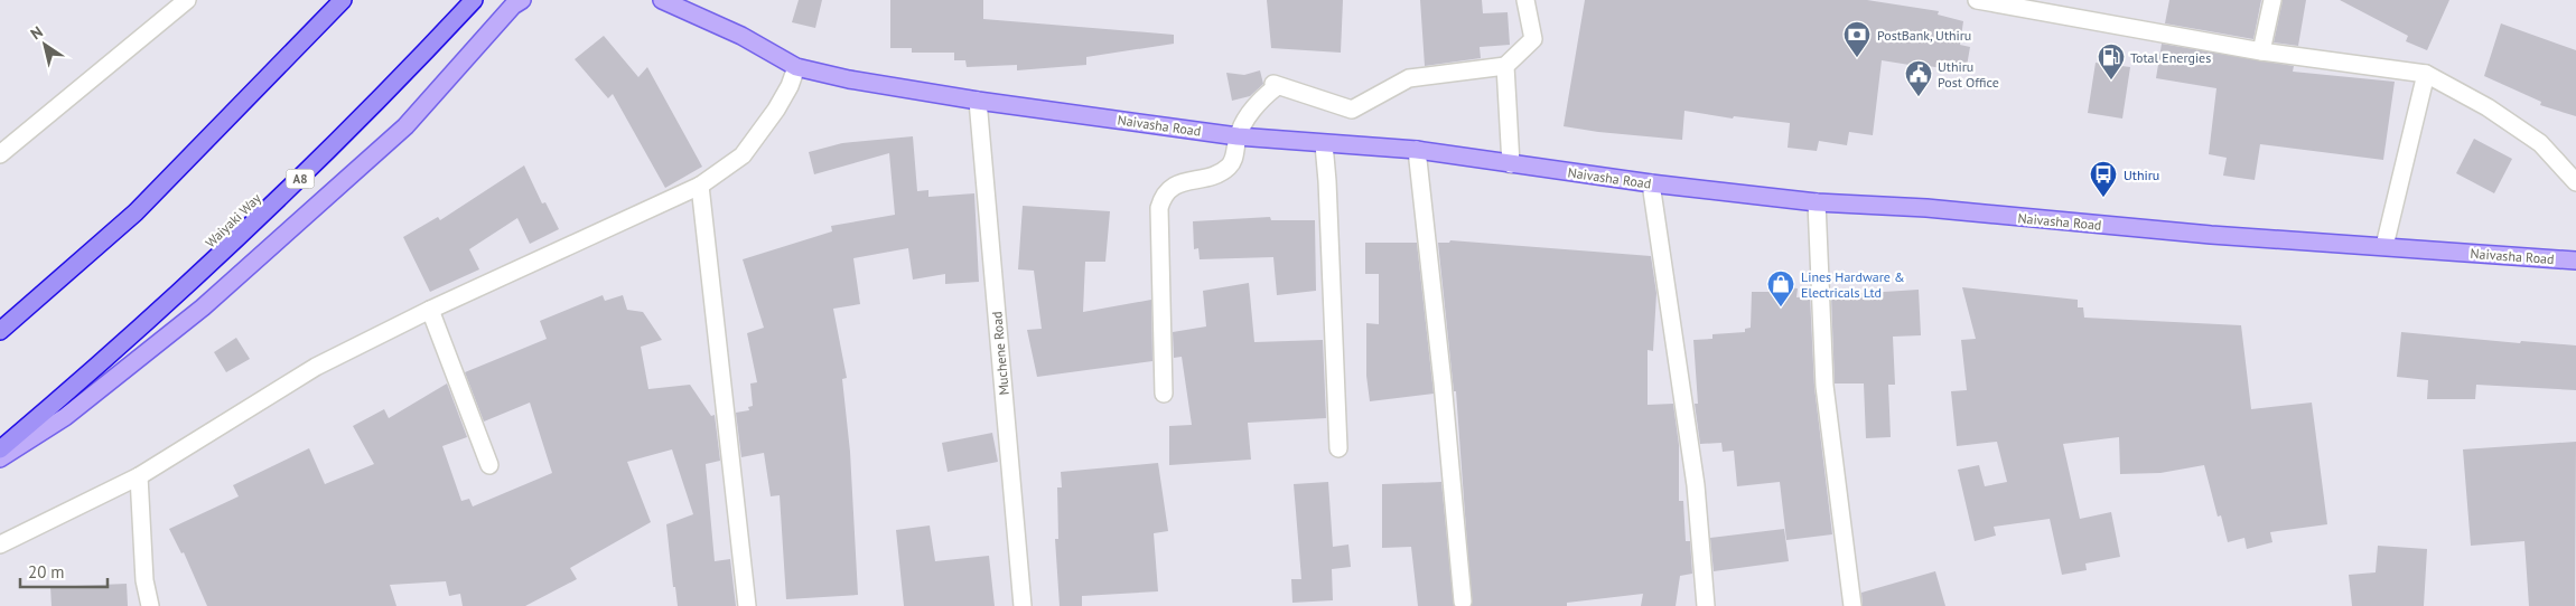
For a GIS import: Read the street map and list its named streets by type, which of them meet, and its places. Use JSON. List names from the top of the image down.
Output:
{
  "streets": {
    "highway": ["A8", "Waiyaki Way"],
    "main road": ["Naivasha Road"],
    "street": ["Muchene Road"]
  },
  "crossings": [
    ["Naivasha Road", "Muchene Road"]
  ],
  "places": {
    "bank": ["PostBank, Uthiru"],
    "fuel station": ["Total Energies"],
    "public building": ["Uthiru Post Office"],
    "bus stop": ["Uthiru"],
    "shop": ["Lines Hardware & Electricals Ltd"]
  },
  "scale_bar": "20 m",
  "north": "top left"
}
